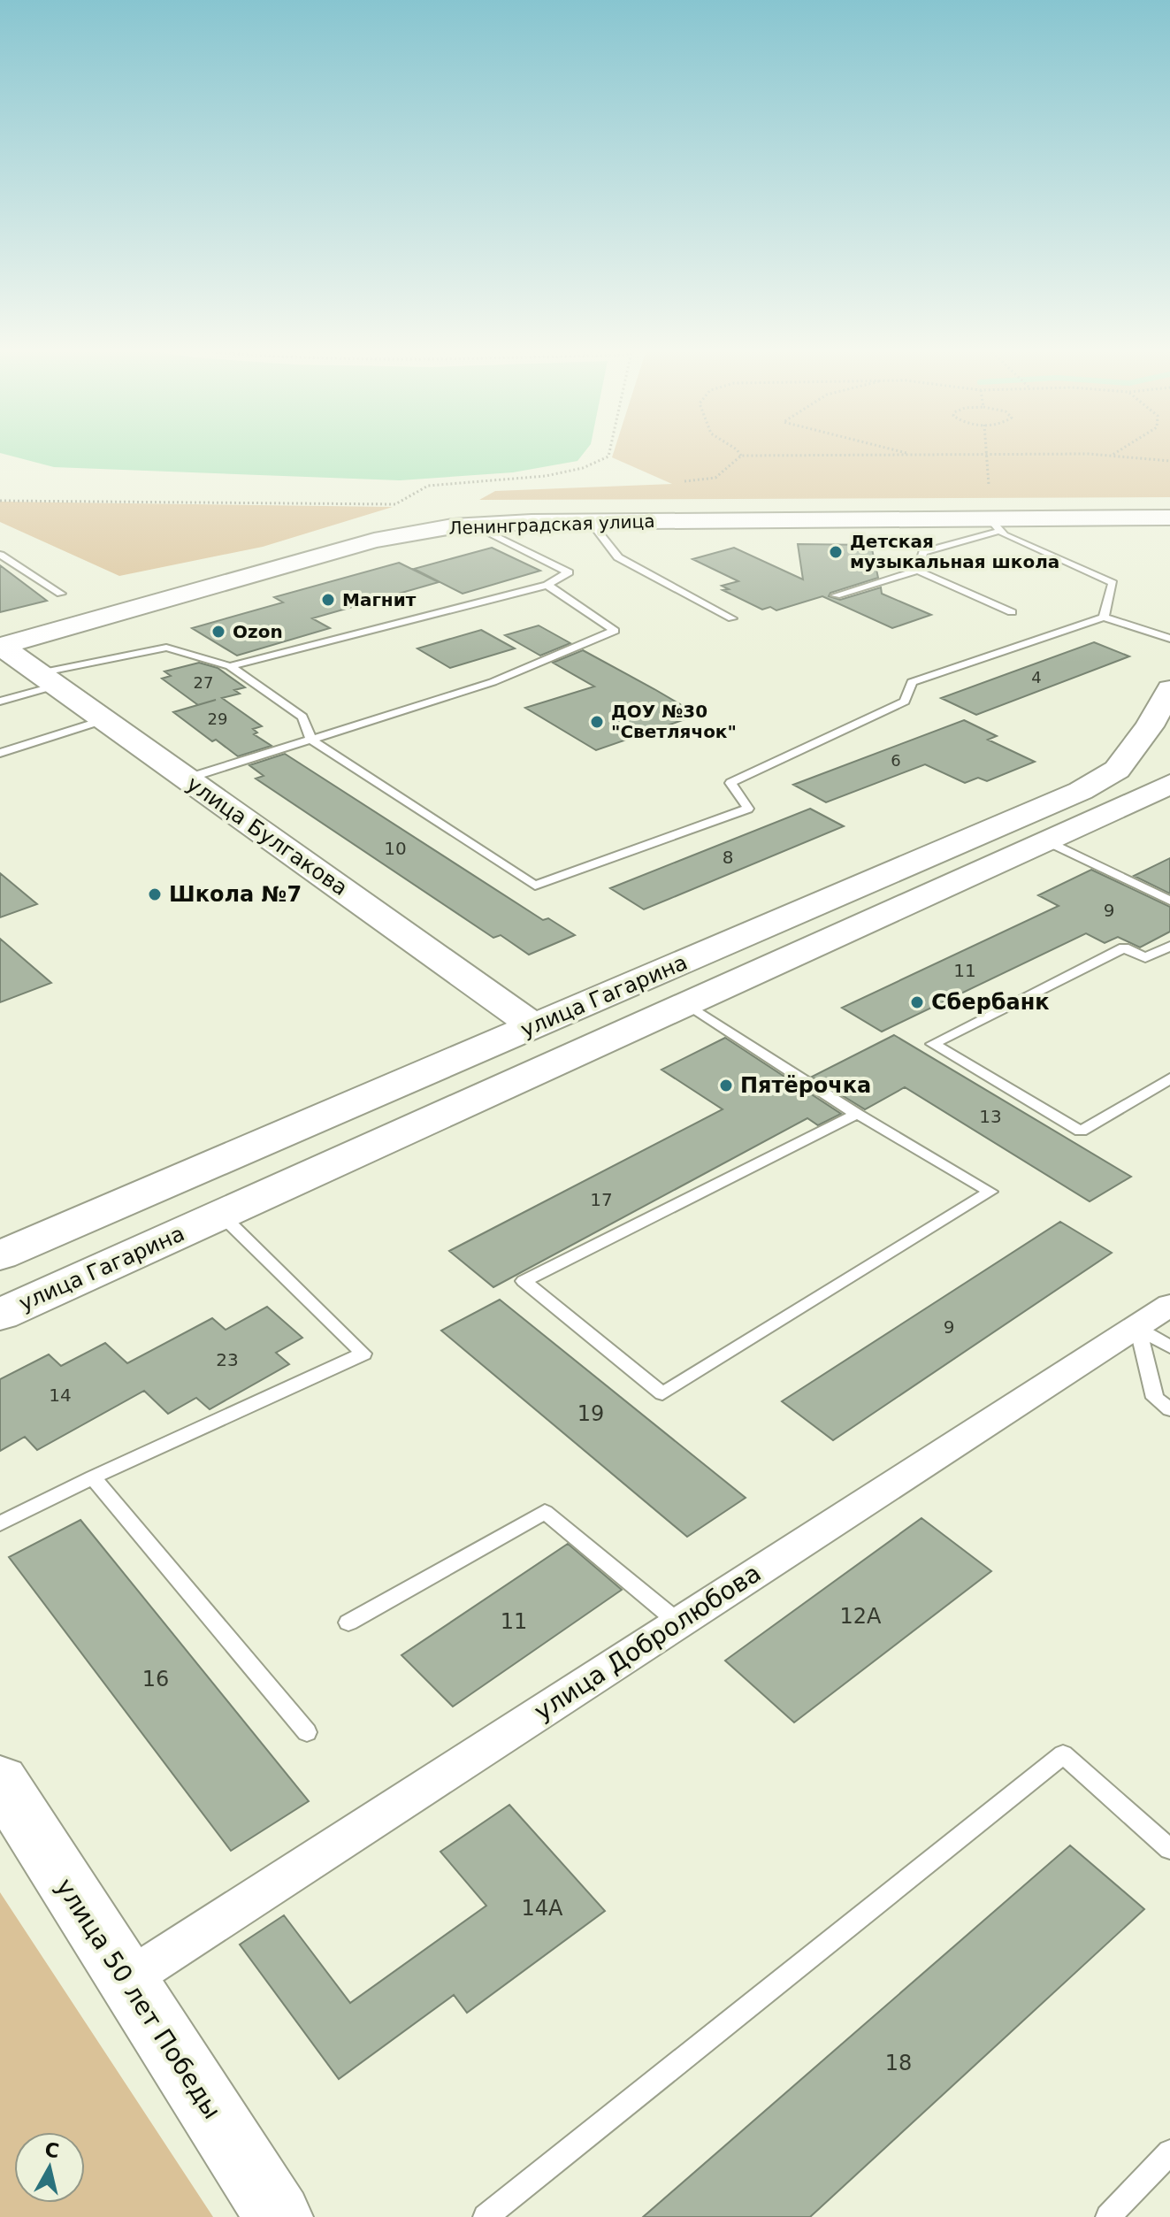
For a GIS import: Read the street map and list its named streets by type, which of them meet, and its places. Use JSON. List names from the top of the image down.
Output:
{
  "streets": {
    "street": [
      "Ленинградская улица",
      "улица Булгакова",
      "улица Гагарина",
      "улица Добролюбова",
      "улица 50 лет Победы"
    ]
  },
  "crossings": [
    ["Ленинградская улица", "улица Булгакова"],
    ["улица Булгакова", "улица Гагарина"],
    ["улица Добролюбова", "улица 50 лет Победы"]
  ],
  "places": [
    "Детская музыкальная школа",
    "Магнит",
    "Ozon",
    "ДОУ №30 \"Светлячок\"",
    "Школа №7",
    "Сбербанк",
    "Пятёрочка"
  ],
  "house_numbers": [
    "4",
    "27",
    "29",
    "6",
    "10",
    "8",
    "9",
    "11",
    "13",
    "17",
    "9",
    "23",
    "14",
    "19",
    "12А",
    "11",
    "16",
    "14А",
    "18"
  ],
  "north": "top"
}
